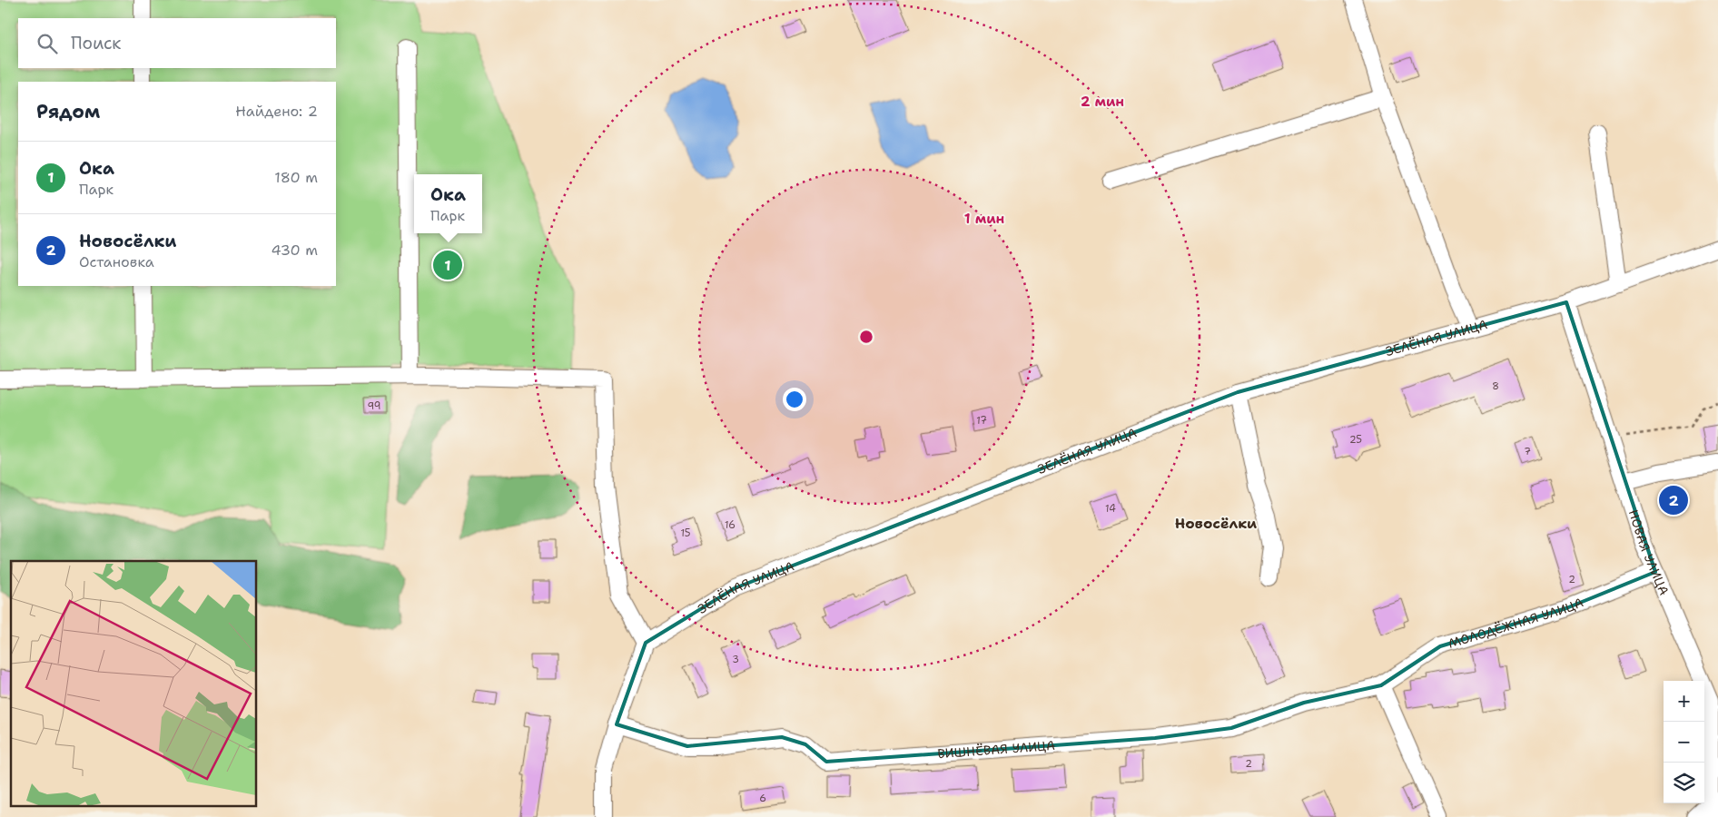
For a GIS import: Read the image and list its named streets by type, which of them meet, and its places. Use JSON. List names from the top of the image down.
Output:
{
  "streets": {
    "street": [
      "ЗЕЛЁНАЯ УЛИЦА",
      "НОВАЯ УЛИЦА",
      "МОЛОДЁЖНАЯ УЛИЦА",
      "ВИШНЁВАЯ УЛИЦА"
    ]
  },
  "crossings": [
    ["ЗЕЛЁНАЯ УЛИЦА", "НОВАЯ УЛИЦА"],
    ["НОВАЯ УЛИЦА", "МОЛОДЁЖНАЯ УЛИЦА"],
    ["МОЛОДЁЖНАЯ УЛИЦА", "ВИШНЁВАЯ УЛИЦА"]
  ],
  "districts": ["Новосёлки"],
  "house_numbers": [
    "8",
    "99",
    "17",
    "25",
    "7",
    "14",
    "16",
    "15",
    "2",
    "3",
    "2",
    "6"
  ],
  "page": {
    "search": "Поиск",
    "heading": ["Рядом", "Найдено: 2"],
    "list": [
      {
        "mark": "1",
        "name": "Ока",
        "note": "Парк",
        "value": "180 m"
      },
      {
        "mark": "2",
        "name": "Новосёлки",
        "note": "Остановка",
        "value": "430 m"
      }
    ],
    "popup": ["Ока", "Парк"],
    "pins": ["1", "2"],
    "map_buttons": ["+", "−"]
  },
  "rings": ["2 мин", "1 мин"]
}
